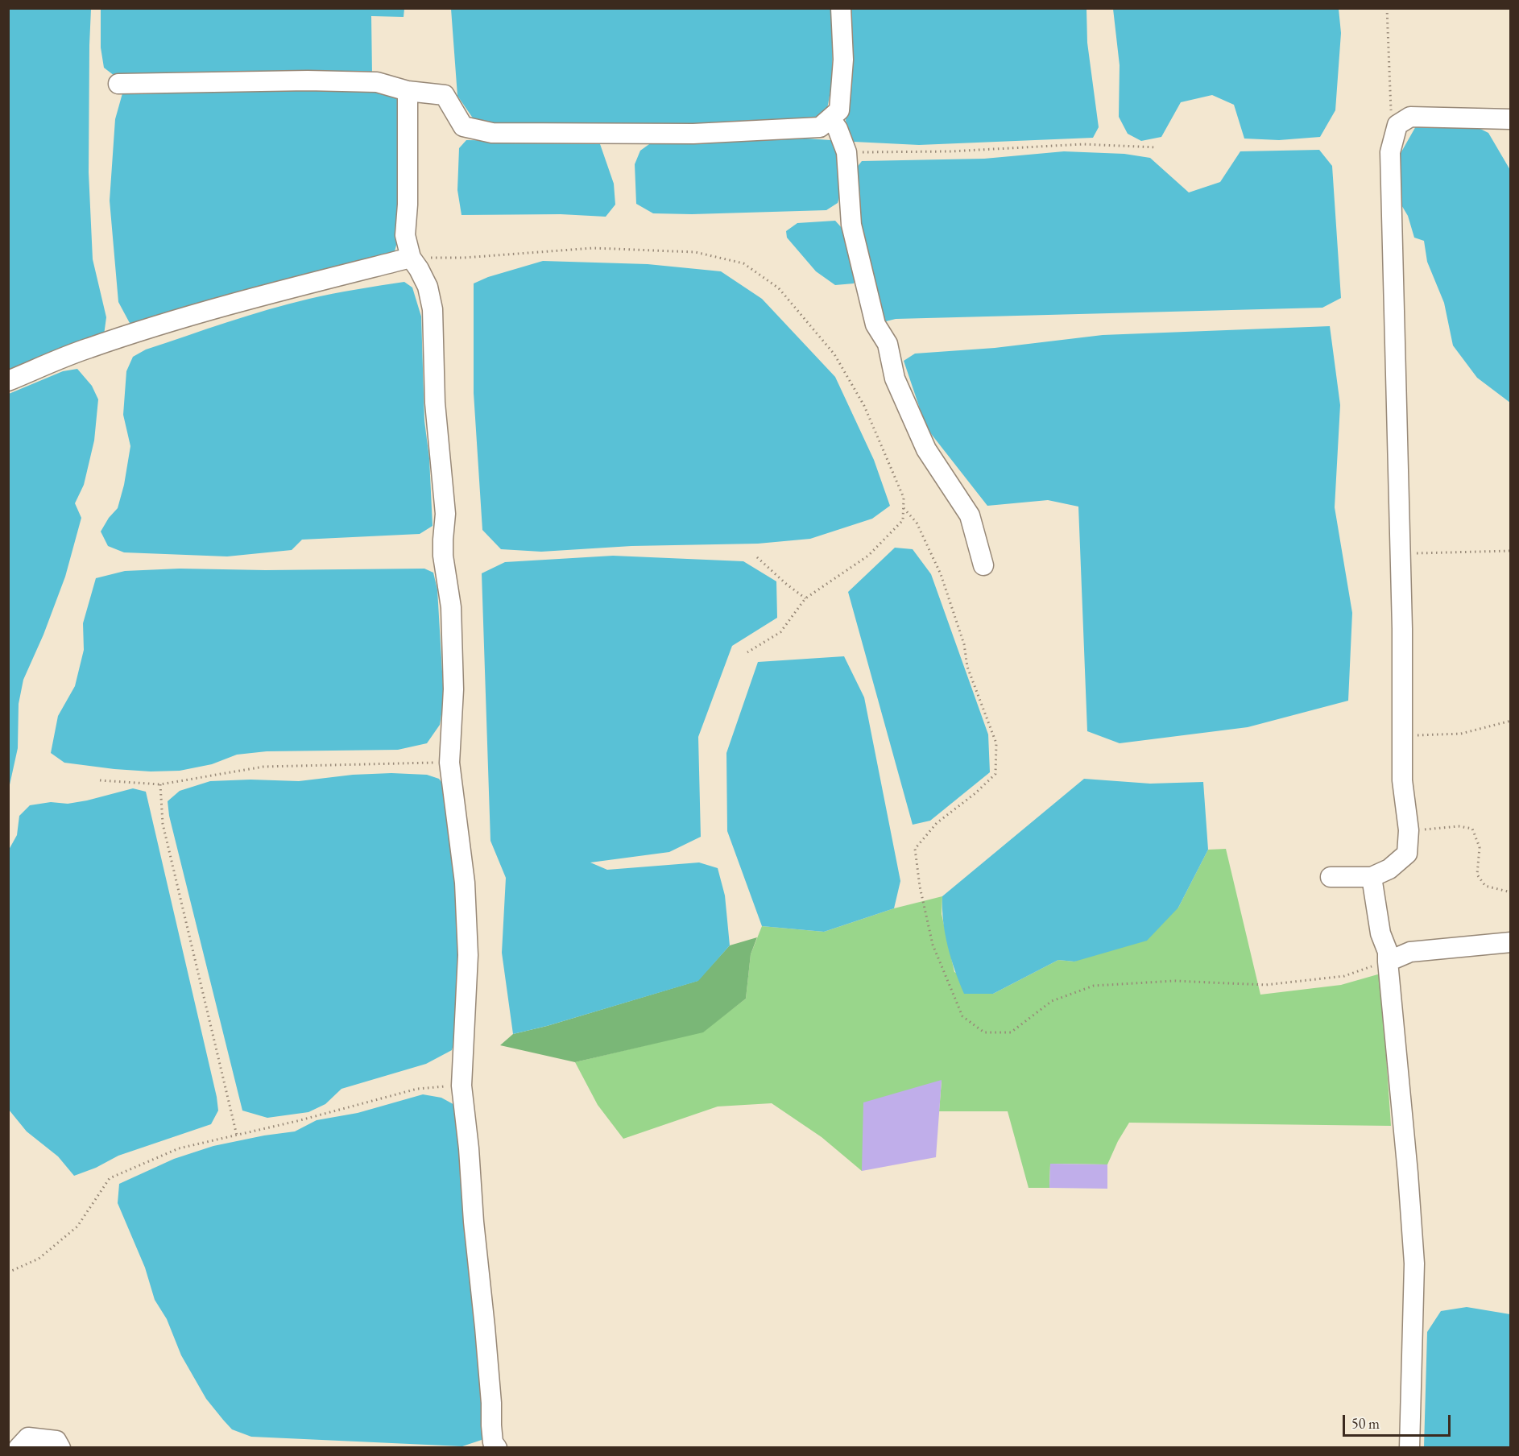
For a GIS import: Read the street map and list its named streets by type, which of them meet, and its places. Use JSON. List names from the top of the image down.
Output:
{
  "scale_bar": "50 m"
}
